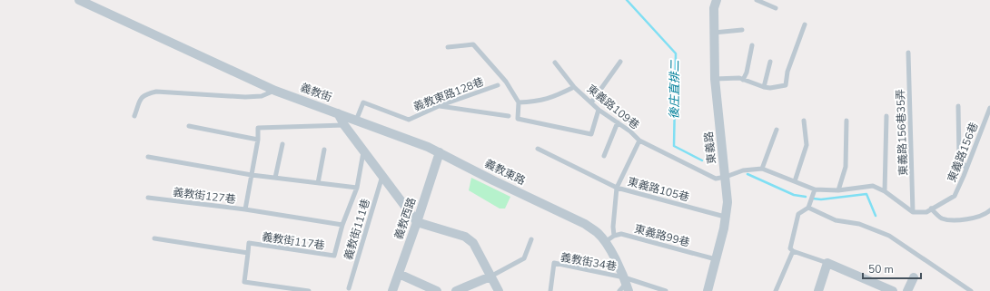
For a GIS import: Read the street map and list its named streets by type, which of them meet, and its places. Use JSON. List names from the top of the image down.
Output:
{
  "streets": {
    "street": [
      "義教街",
      "東義路",
      "義教東路",
      "義教西路"
    ],
    "lane": [
      "義教東路128巷",
      "東義路109巷",
      "東義路156巷35弄",
      "東義路156巷",
      "東義路105巷",
      "義教街127巷",
      "義教街111巷",
      "東義路99巷",
      "義教街117巷",
      "義教街34巷"
    ]
  },
  "crossings": [
    ["義教街", "義教東路"],
    ["義教街", "義教街127巷"],
    ["義教街", "義教西路"],
    ["義教街", "義教街111巷"],
    ["義教街", "義教街117巷"],
    ["義教東路128巷", "義教東路"],
    ["東義路109巷", "東義路"],
    ["東義路109巷", "東義路105巷"],
    ["東義路156巷35弄", "東義路156巷"],
    ["東義路", "東義路105巷"],
    ["東義路", "東義路99巷"],
    ["義教東路", "義教西路"],
    ["義教東路", "義教街34巷"]
  ],
  "water": ["後庄直排二"],
  "scale_bar": "50 m"
}
